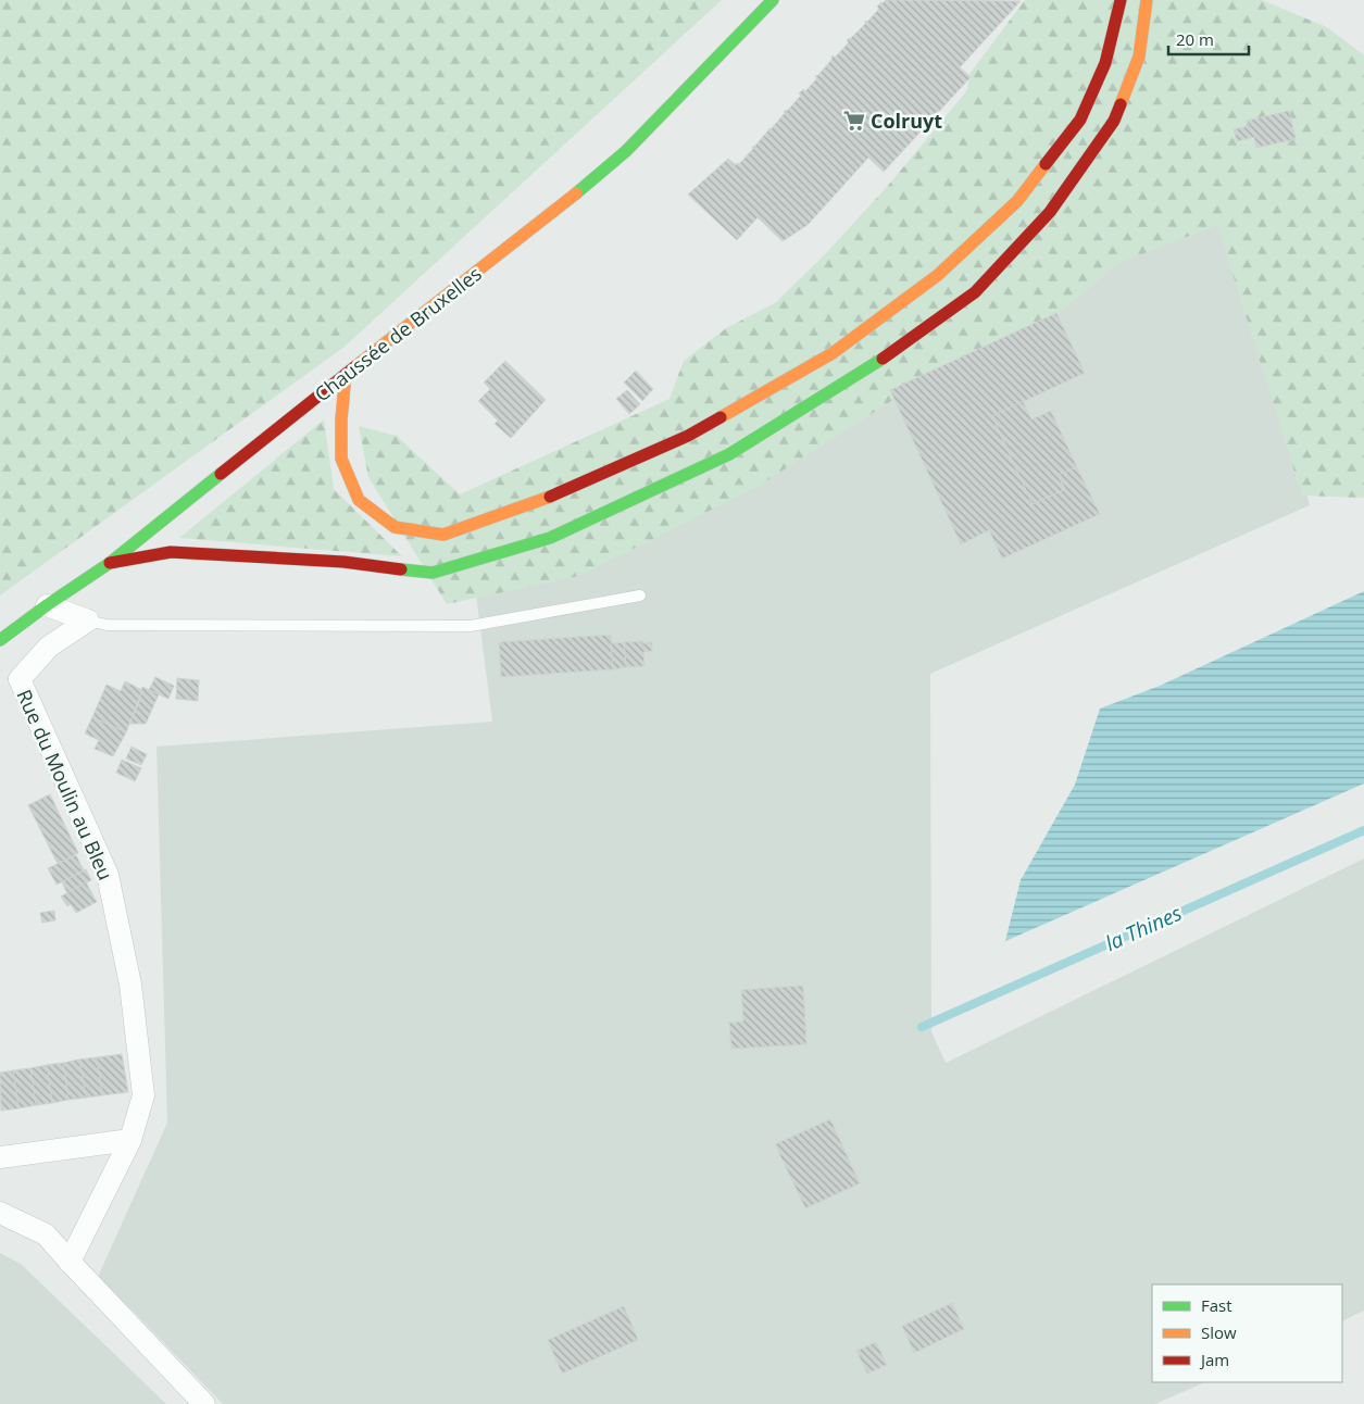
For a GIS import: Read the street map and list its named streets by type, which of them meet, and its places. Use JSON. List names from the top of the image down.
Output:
{
  "streets": {
    "main road": ["Chaussée de Bruxelles"],
    "street": ["Rue du Moulin au Bleu"]
  },
  "water": ["la Thines"],
  "places": {
    "supermarket": ["Colruyt"]
  },
  "legend": ["Fast", "Slow", "Jam"],
  "scale_bar": "20 m"
}
